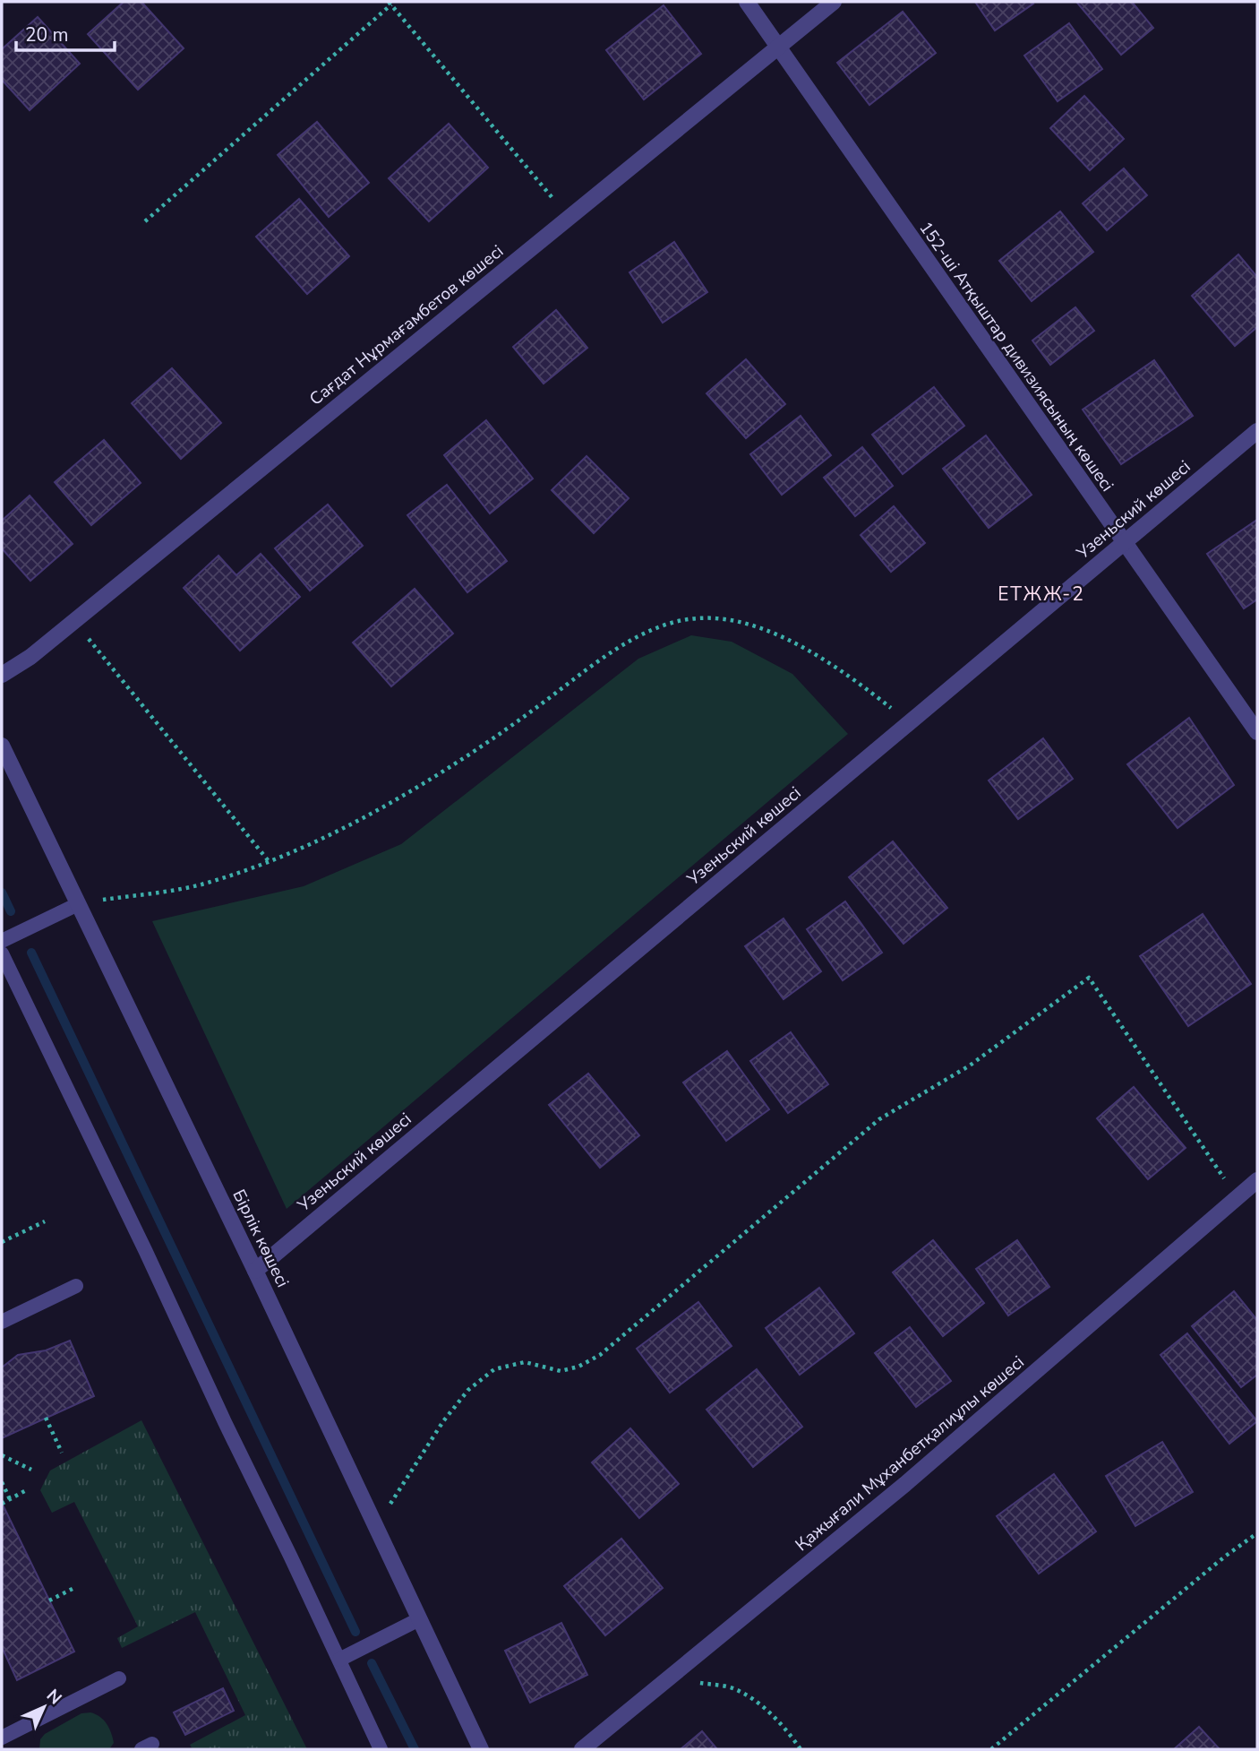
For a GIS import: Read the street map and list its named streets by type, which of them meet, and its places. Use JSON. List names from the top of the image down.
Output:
{
  "streets": {
    "street": [
      "Сағдат Нұрмағамбетов көшесі",
      "152-ші Атқыштар дивизиясының көшесі",
      "Узеньский көшесі",
      "Бірлік көшесі",
      "Қажығали Мұханбетқалиұлы көшесі"
    ]
  },
  "crossings": [
    ["Сағдат Нұрмағамбетов көшесі", "152-ші Атқыштар дивизиясының көшесі"],
    ["152-ші Атқыштар дивизиясының көшесі", "Узеньский көшесі"],
    ["Узеньский көшесі", "Бірлік көшесі"]
  ],
  "districts": ["ЕТЖЖ-2"],
  "scale_bar": "20 m",
  "north": "top right"
}
